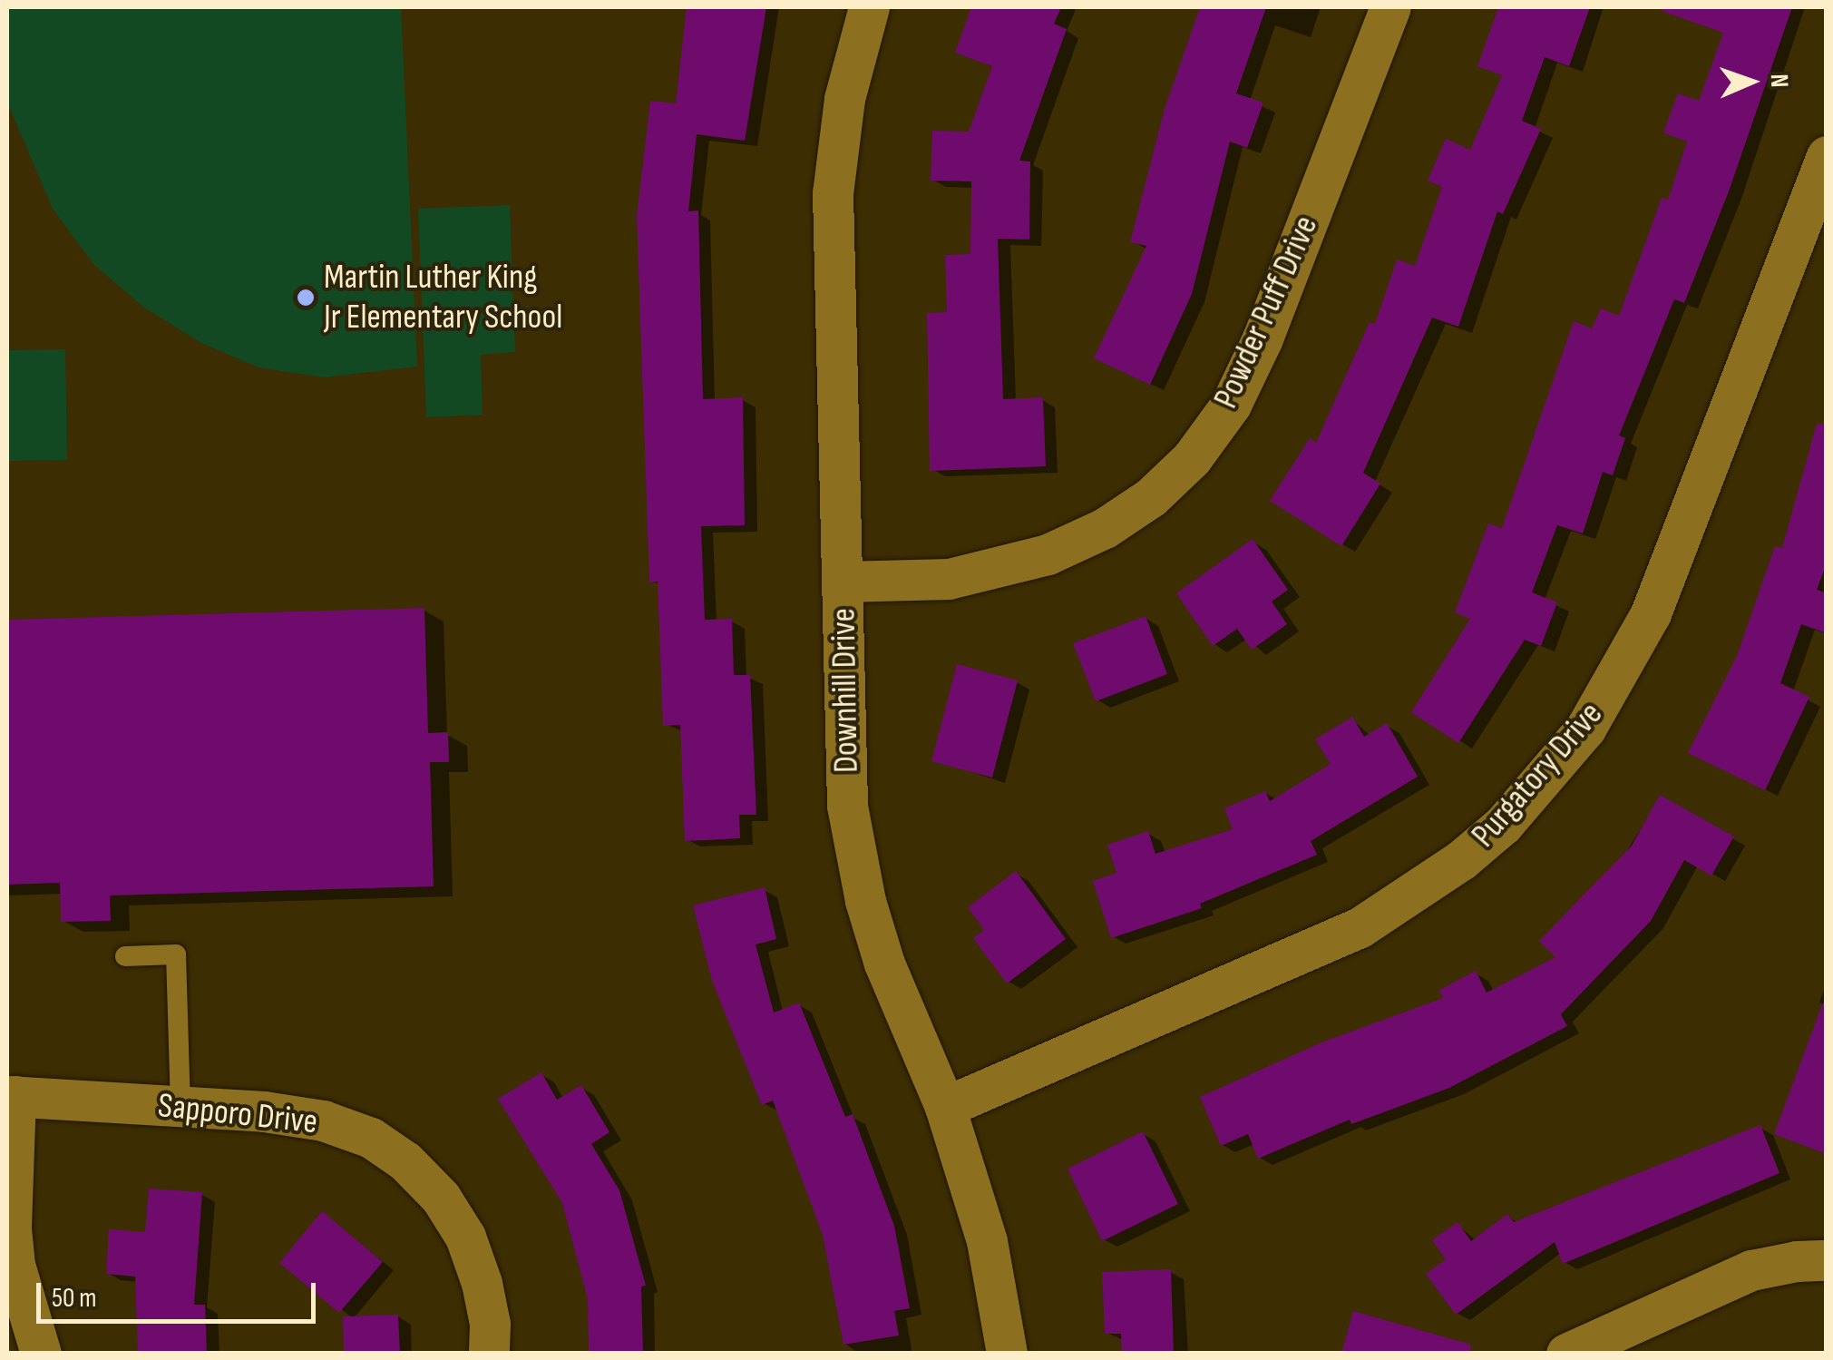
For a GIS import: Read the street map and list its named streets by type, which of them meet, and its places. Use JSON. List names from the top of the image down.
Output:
{
  "streets": {
    "street": [
      "Powder Puff Drive",
      "Downhill Drive",
      "Purgatory Drive",
      "Sapporo Drive"
    ]
  },
  "crossings": [
    ["Powder Puff Drive", "Downhill Drive"],
    ["Downhill Drive", "Purgatory Drive"]
  ],
  "places": ["Martin Luther King Jr Elementary School"],
  "scale_bar": "50 m",
  "north": "right"
}
